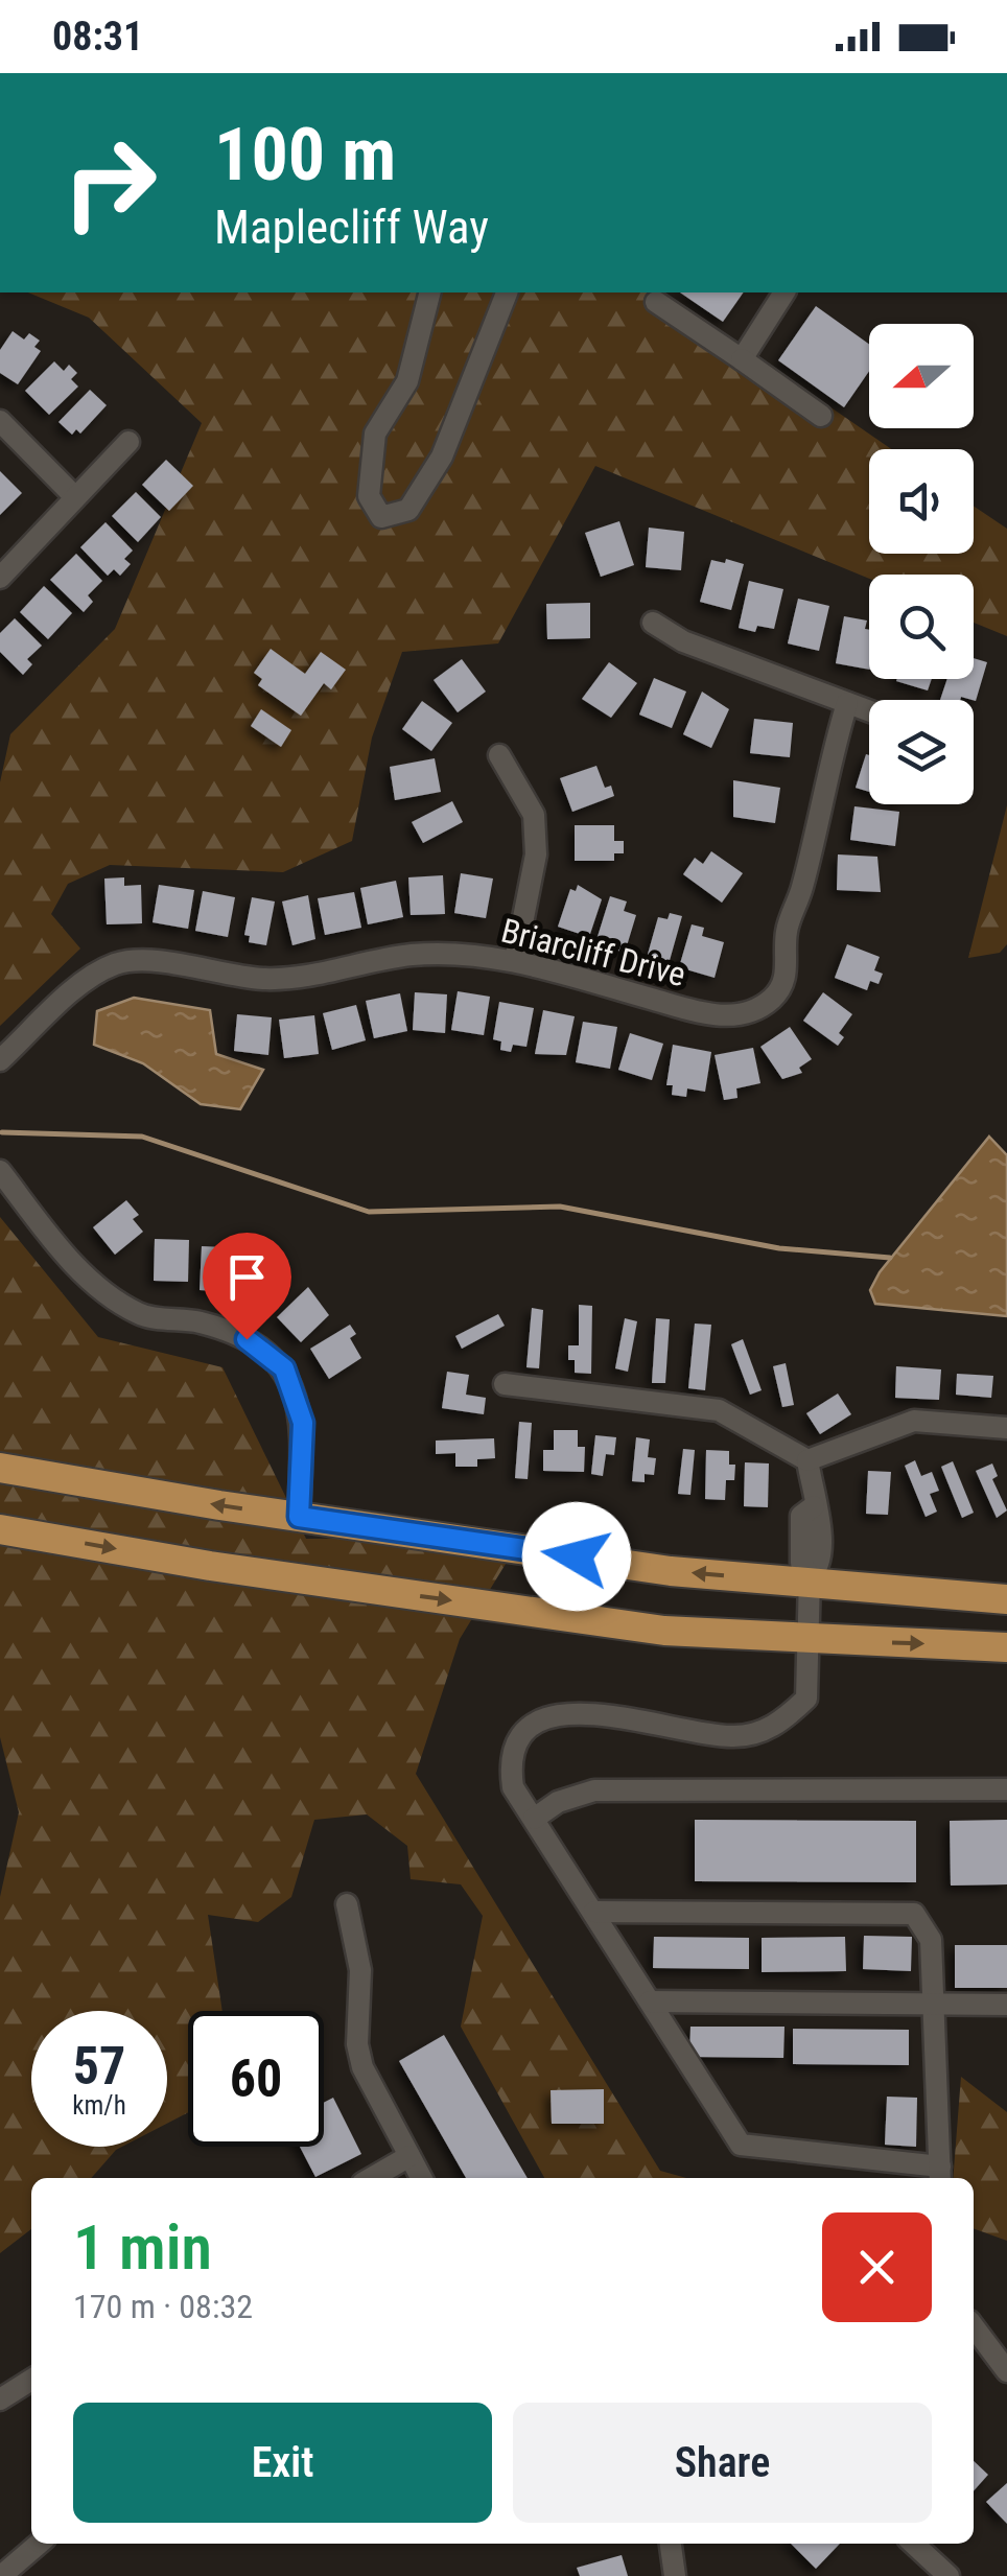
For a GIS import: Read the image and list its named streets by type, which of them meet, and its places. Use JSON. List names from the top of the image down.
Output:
{
  "streets": {
    "street": ["Briarcliff Drive"]
  },
  "north": "left",
  "page": {
    "status": "08:31",
    "turn": ["100 m", "Maplecliff Way"],
    "speed": "57 km/h",
    "limit": "60",
    "heading": ["1 min", "170 m · 08:32"],
    "buttons": ["Exit", "Share"]
  }
}
